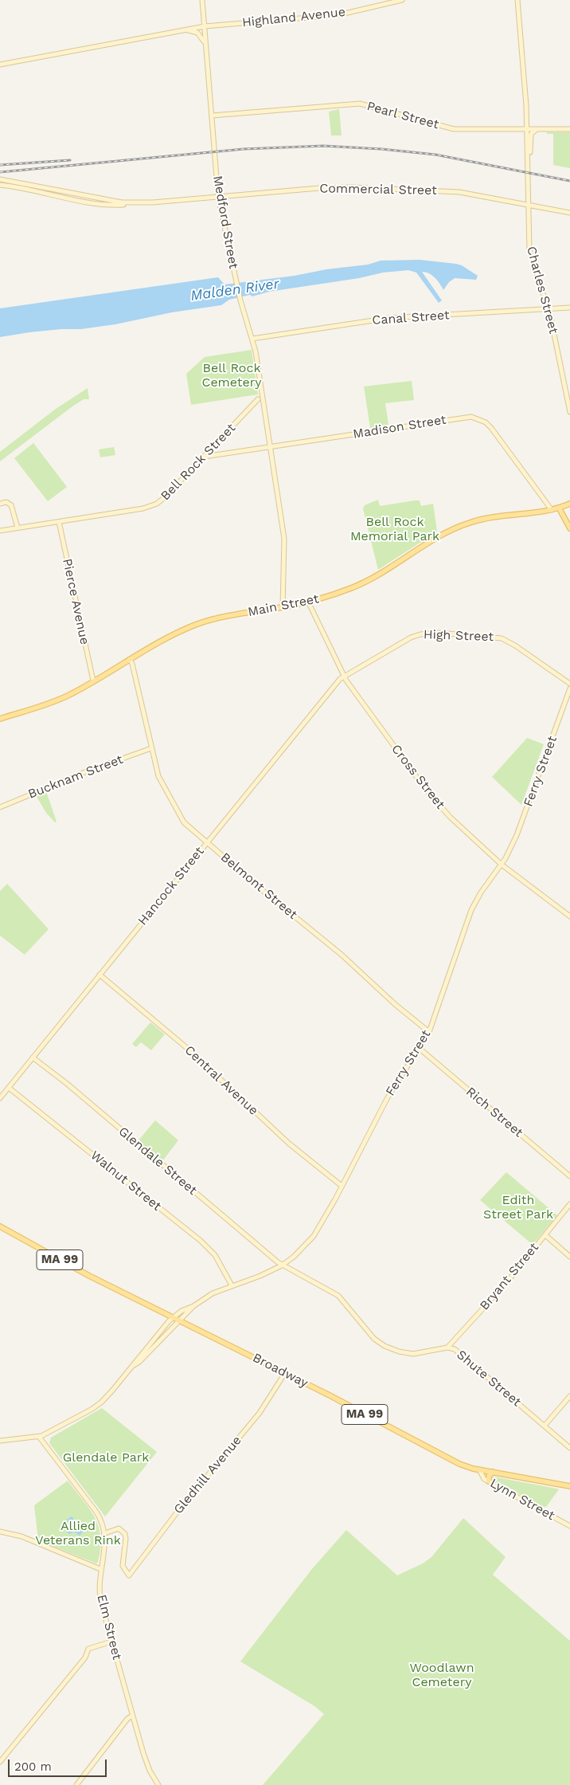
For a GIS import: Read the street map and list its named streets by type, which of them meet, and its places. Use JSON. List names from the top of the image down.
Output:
{
  "streets": {
    "main road": ["Main Street", "MA 99", "Broadway"],
    "street": [
      "Highland Avenue",
      "Pearl Street",
      "Commercial Street",
      "Medford Street",
      "Charles Street",
      "Canal Street",
      "Madison Street",
      "Bell Rock Street",
      "Pierce Avenue",
      "High Street",
      "Ferry Street",
      "Bucknam Street",
      "Cross Street",
      "Hancock Street",
      "Belmont Street",
      "Central Avenue",
      "Rich Street",
      "Glendale Street",
      "Walnut Street",
      "Bryant Street",
      "Shute Street",
      "Gledhill Avenue",
      "Lynn Street",
      "Elm Street"
    ]
  },
  "crossings": [
    ["Highland Avenue", "Medford Street"],
    ["Pearl Street", "Medford Street"],
    ["Pearl Street", "Charles Street"],
    ["Commercial Street", "Medford Street"],
    ["Commercial Street", "Charles Street"],
    ["Medford Street", "Canal Street"],
    ["Medford Street", "Madison Street"],
    ["Medford Street", "Main Street"],
    ["Charles Street", "Canal Street"],
    ["Madison Street", "Bell Rock Street"],
    ["Madison Street", "Main Street"],
    ["Bell Rock Street", "Pierce Avenue"],
    ["Pierce Avenue", "Main Street"],
    ["Main Street", "Cross Street"],
    ["Main Street", "Belmont Street"],
    ["High Street", "Cross Street"],
    ["High Street", "Hancock Street"],
    ["Ferry Street", "Cross Street"],
    ["Ferry Street", "Belmont Street"],
    ["Ferry Street", "Central Avenue"],
    ["Ferry Street", "Rich Street"],
    ["Ferry Street", "Glendale Street"],
    ["Ferry Street", "Walnut Street"],
    ["Ferry Street", "Broadway"],
    ["Ferry Street", "Shute Street"],
    ["Ferry Street", "Elm Street"],
    ["Bucknam Street", "Belmont Street"],
    ["Cross Street", "Hancock Street"],
    ["Hancock Street", "Belmont Street"],
    ["Hancock Street", "Central Avenue"],
    ["Hancock Street", "Glendale Street"],
    ["Hancock Street", "Walnut Street"],
    ["Glendale Street", "Shute Street"],
    ["Bryant Street", "Shute Street"],
    ["Broadway", "Gledhill Avenue"],
    ["Broadway", "Lynn Street"],
    ["Gledhill Avenue", "Elm Street"]
  ],
  "water": ["Malden River"],
  "parks": [
    "Bell Rock Cemetery",
    "Bell Rock Memorial Park",
    "Edith Street Park",
    "Glendale Park",
    "Allied Veterans Rink",
    "Woodlawn Cemetery"
  ],
  "scale_bar": "200 m"
}
